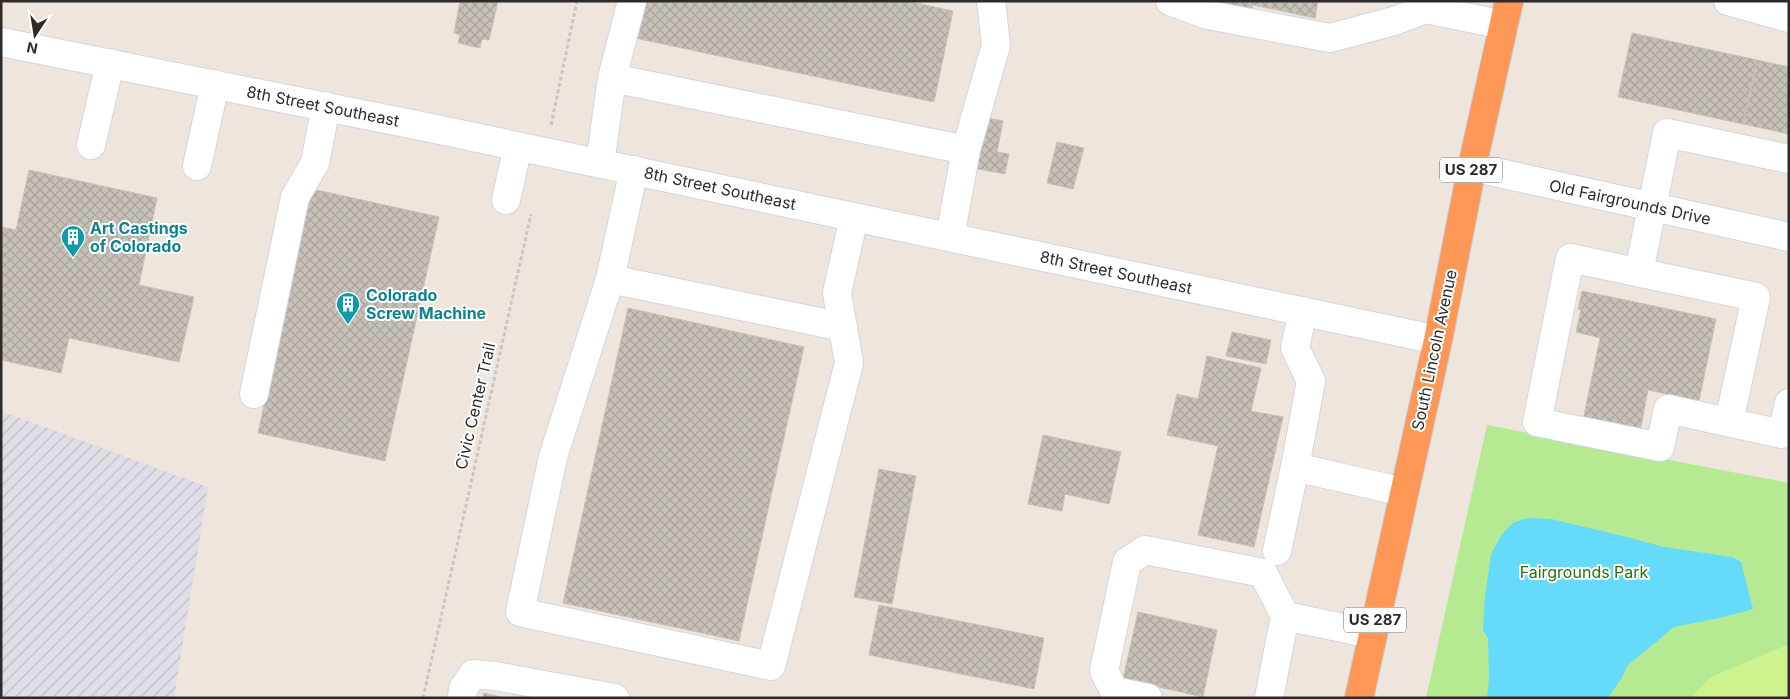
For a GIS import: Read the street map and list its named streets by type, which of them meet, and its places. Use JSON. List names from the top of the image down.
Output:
{
  "streets": {
    "highway": ["US 287", "South Lincoln Avenue"],
    "street": ["8th Street Southeast", "Old Fairgrounds Drive"],
    "path": ["Civic Center Trail"]
  },
  "crossings": [
    ["8th Street Southeast", "South Lincoln Avenue"],
    ["Old Fairgrounds Drive", "South Lincoln Avenue"]
  ],
  "parks": ["Fairgrounds Park"],
  "places": {
    "building": ["Art Castings of Colorado", "Colorado Screw Machine"]
  },
  "north": "bottom"
}
